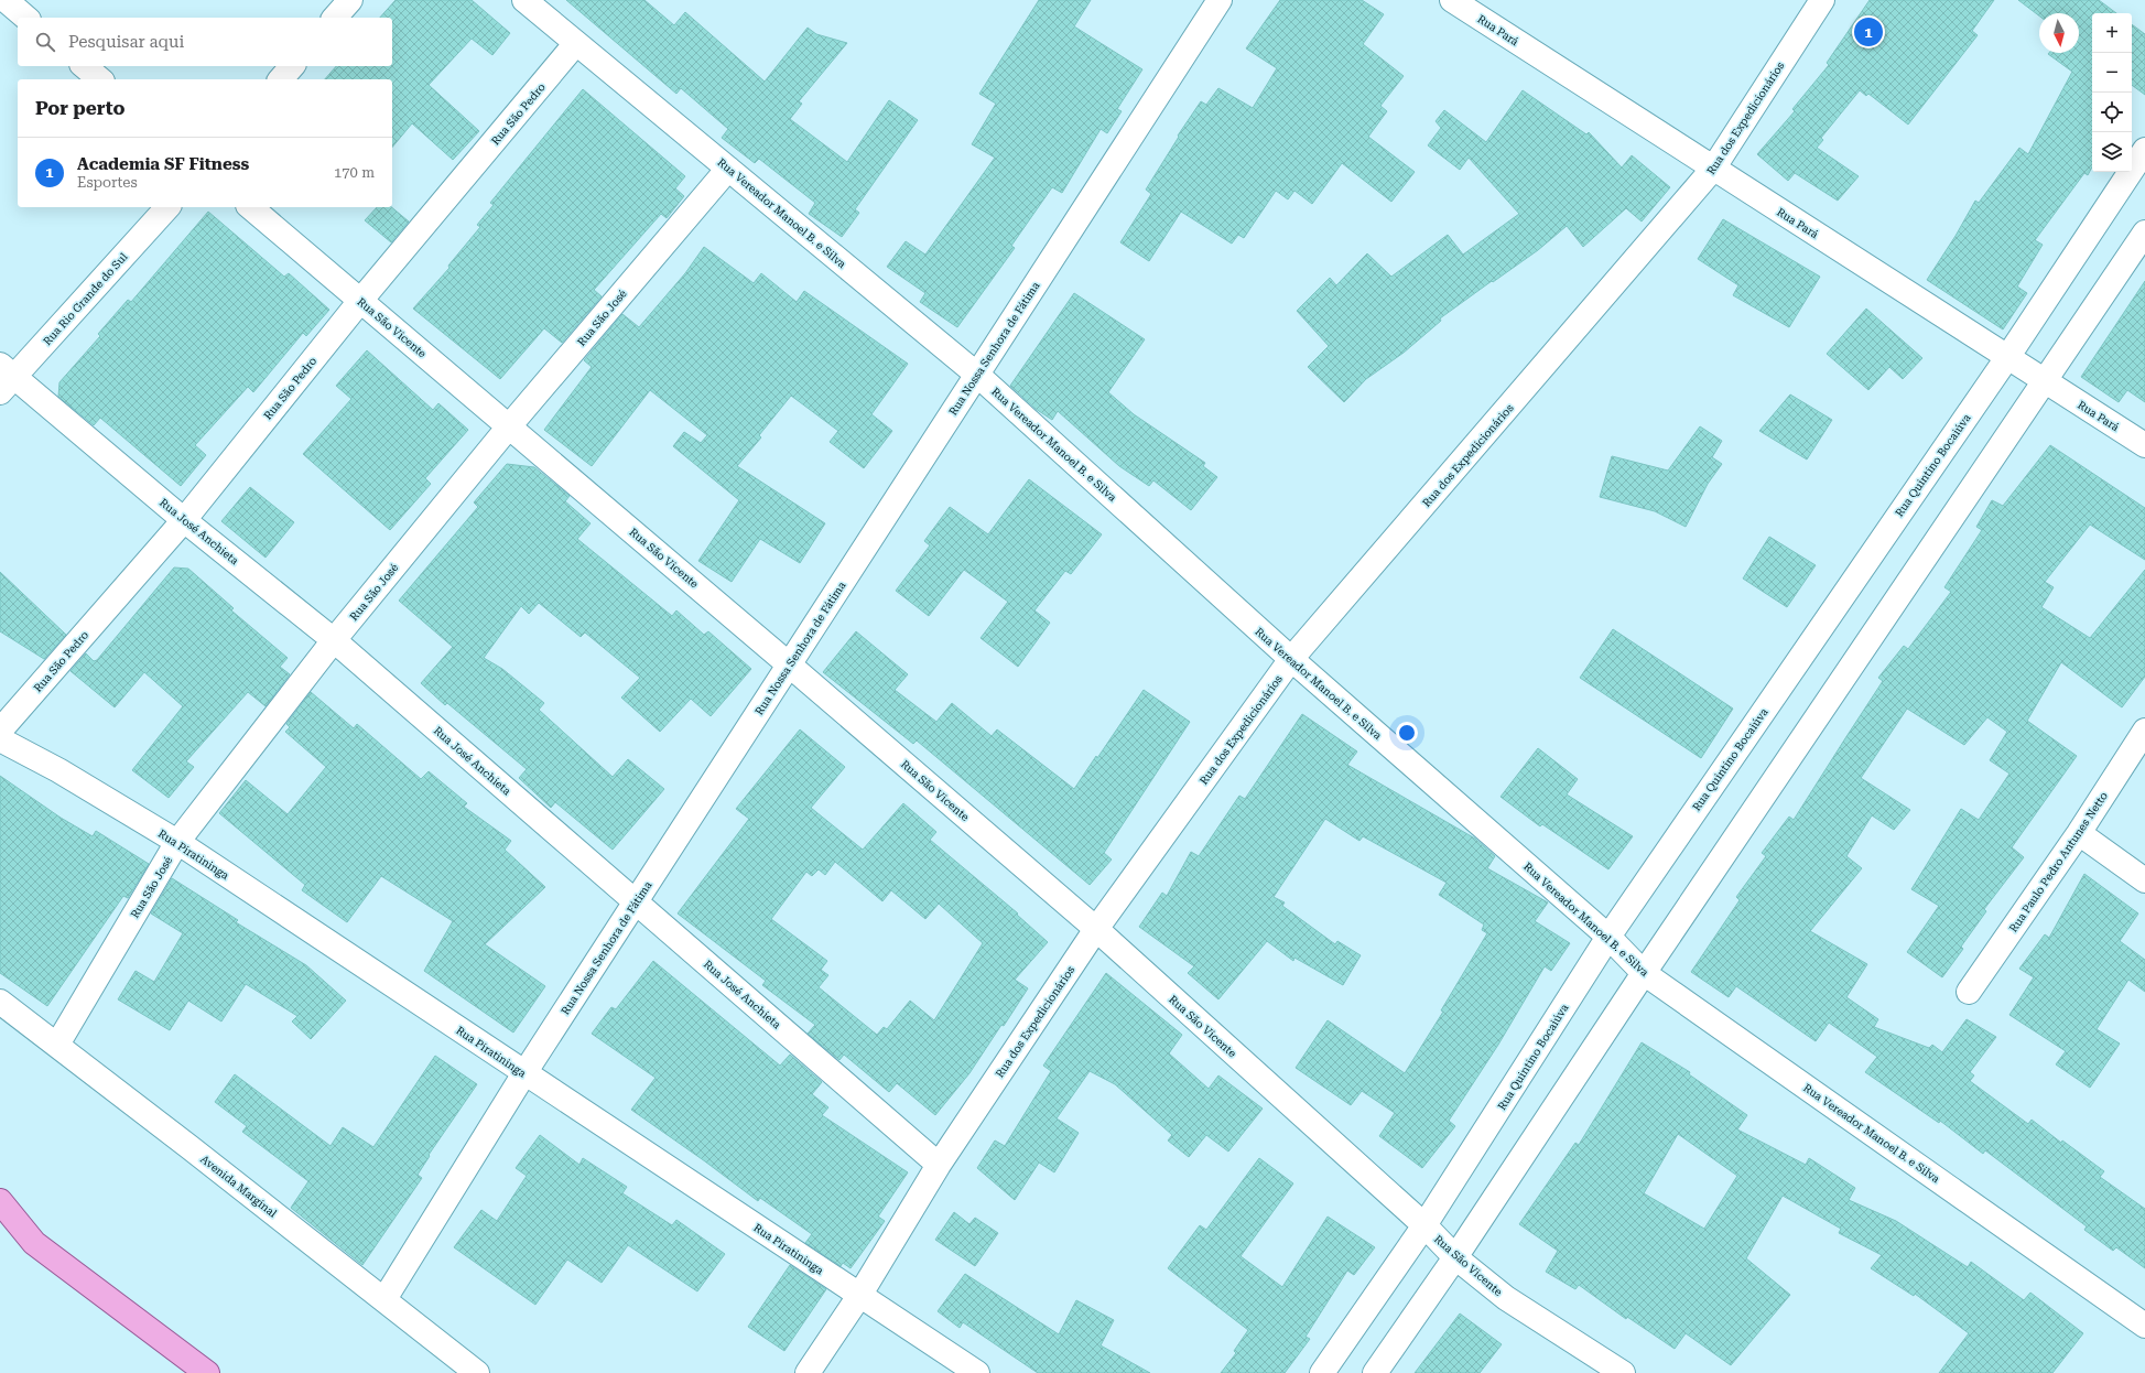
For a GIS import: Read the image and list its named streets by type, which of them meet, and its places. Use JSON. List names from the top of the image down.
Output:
{
  "streets": {
    "street": [
      "Rua Pará",
      "Rua São Pedro",
      "Rua dos Expedicionários",
      "Rua Vereador Manoel B. e Silva",
      "Rua Rio Grande do Sul",
      "Rua São José",
      "Rua São Vicente",
      "Rua Nossa Senhora de Fátima",
      "Rua Quintino Bocaiúva",
      "Rua José Anchieta",
      "Rua Piratininga",
      "Rua Paulo Pedro Antunes Netto",
      "Avenida Marginal"
    ]
  },
  "crossings": [
    ["Rua Pará", "Rua dos Expedicionários"],
    ["Rua Pará", "Rua Quintino Bocaiúva"],
    ["Rua São Pedro", "Rua Vereador Manoel B. e Silva"],
    ["Rua São Pedro", "Rua São Vicente"],
    ["Rua São Pedro", "Rua José Anchieta"],
    ["Rua dos Expedicionários", "Rua Vereador Manoel B. e Silva"],
    ["Rua dos Expedicionários", "Rua São Vicente"],
    ["Rua dos Expedicionários", "Rua José Anchieta"],
    ["Rua dos Expedicionários", "Rua Piratininga"],
    ["Rua Vereador Manoel B. e Silva", "Rua São José"],
    ["Rua Vereador Manoel B. e Silva", "Rua Nossa Senhora de Fátima"],
    ["Rua Vereador Manoel B. e Silva", "Rua Quintino Bocaiúva"],
    ["Rua Rio Grande do Sul", "Rua José Anchieta"],
    ["Rua São José", "Rua São Vicente"],
    ["Rua São José", "Rua José Anchieta"],
    ["Rua São José", "Rua Piratininga"],
    ["Rua São José", "Avenida Marginal"],
    ["Rua São Vicente", "Rua Nossa Senhora de Fátima"],
    ["Rua São Vicente", "Rua Quintino Bocaiúva"],
    ["Rua Nossa Senhora de Fátima", "Rua José Anchieta"],
    ["Rua Nossa Senhora de Fátima", "Rua Piratininga"],
    ["Rua Nossa Senhora de Fátima", "Avenida Marginal"]
  ],
  "north": "bottom",
  "page": {
    "map_buttons": ["+", "−"],
    "pins": "1",
    "search": "Pesquisar aqui",
    "heading": "Por perto",
    "list": [
      {
        "mark": "1",
        "name": "Academia SF Fitness",
        "note": "Esportes",
        "value": "170 m"
      }
    ]
  }
}
